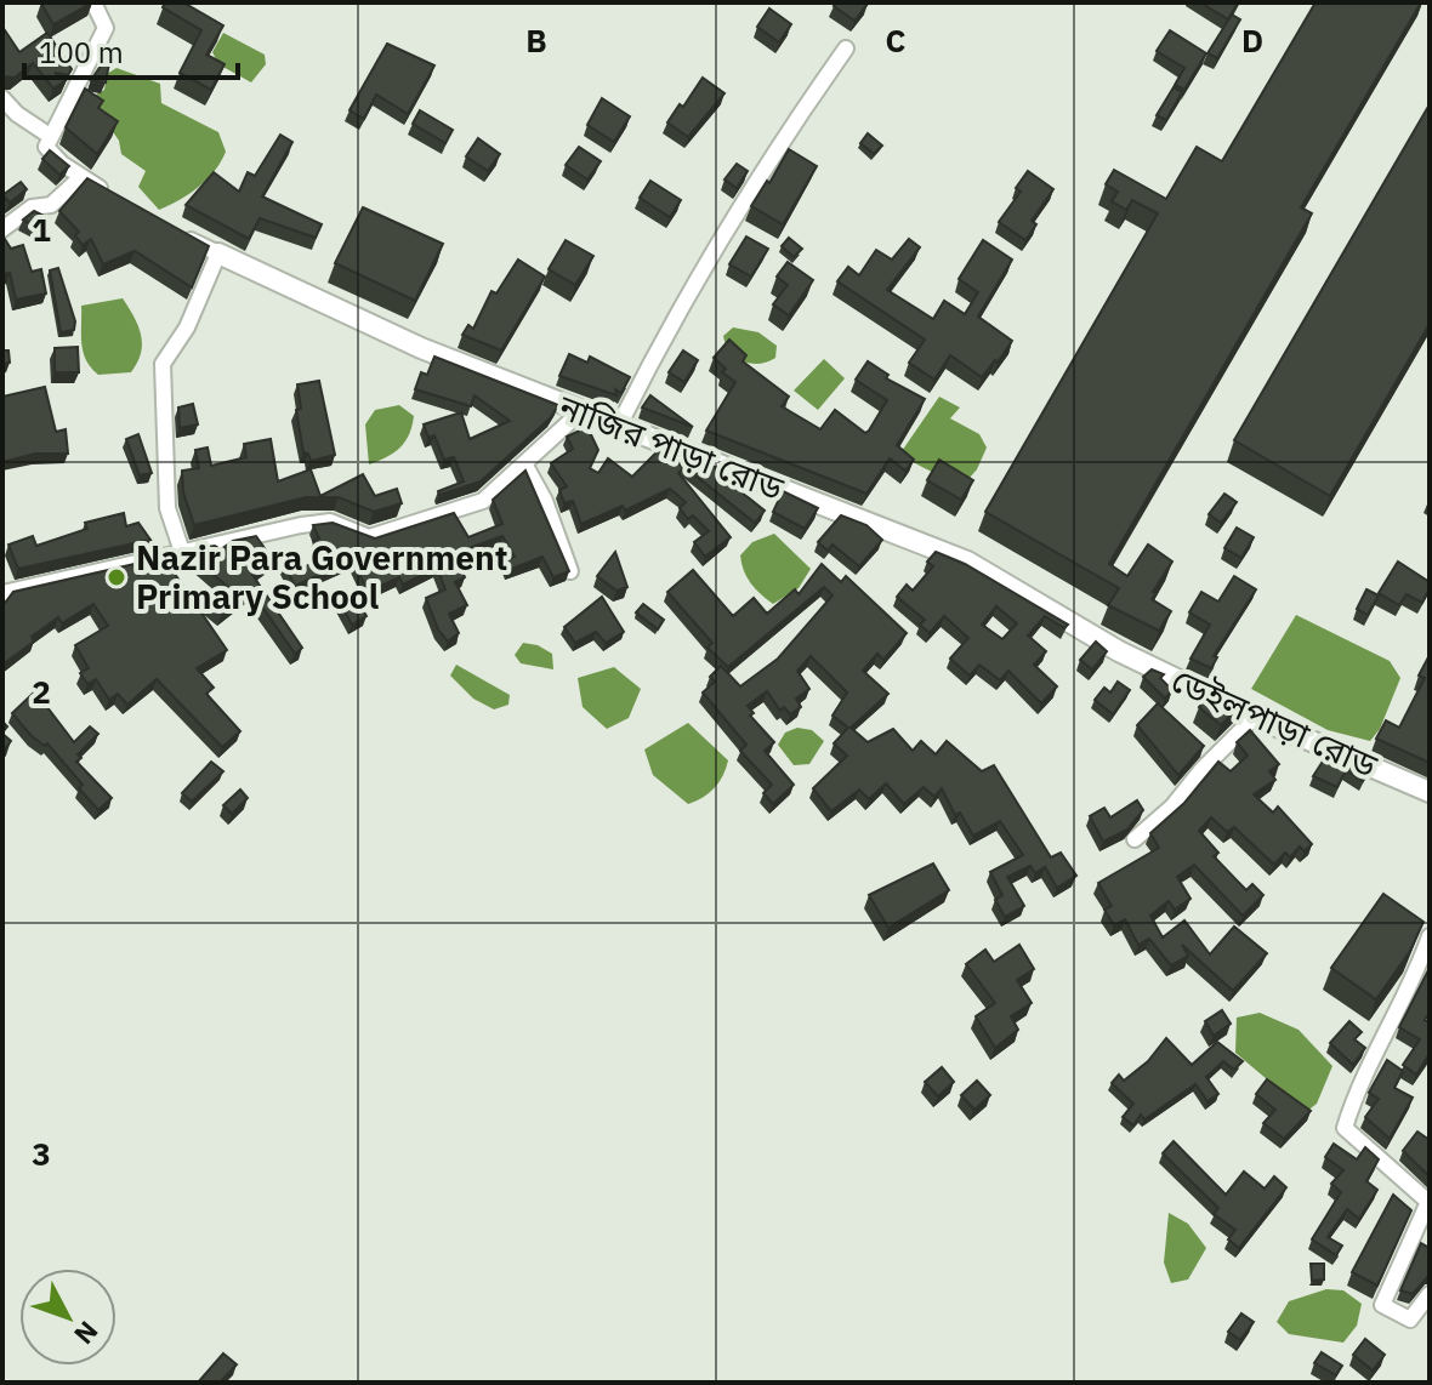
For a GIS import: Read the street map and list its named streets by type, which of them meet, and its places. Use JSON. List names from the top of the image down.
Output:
{
  "streets": {
    "main road": ["নাজির পাড়া রোড", "ডেইলপাড়া রোড"]
  },
  "crossings": [
    ["নাজির পাড়া রোড", "ডেইলপাড়া রোড"]
  ],
  "places": ["Nazir Para Government Primary School"],
  "scale_bar": "100 m",
  "north": "bottom right",
  "grid": {
    "columns": ["B", "C", "D"],
    "rows": ["1", "2", "3"]
  }
}
